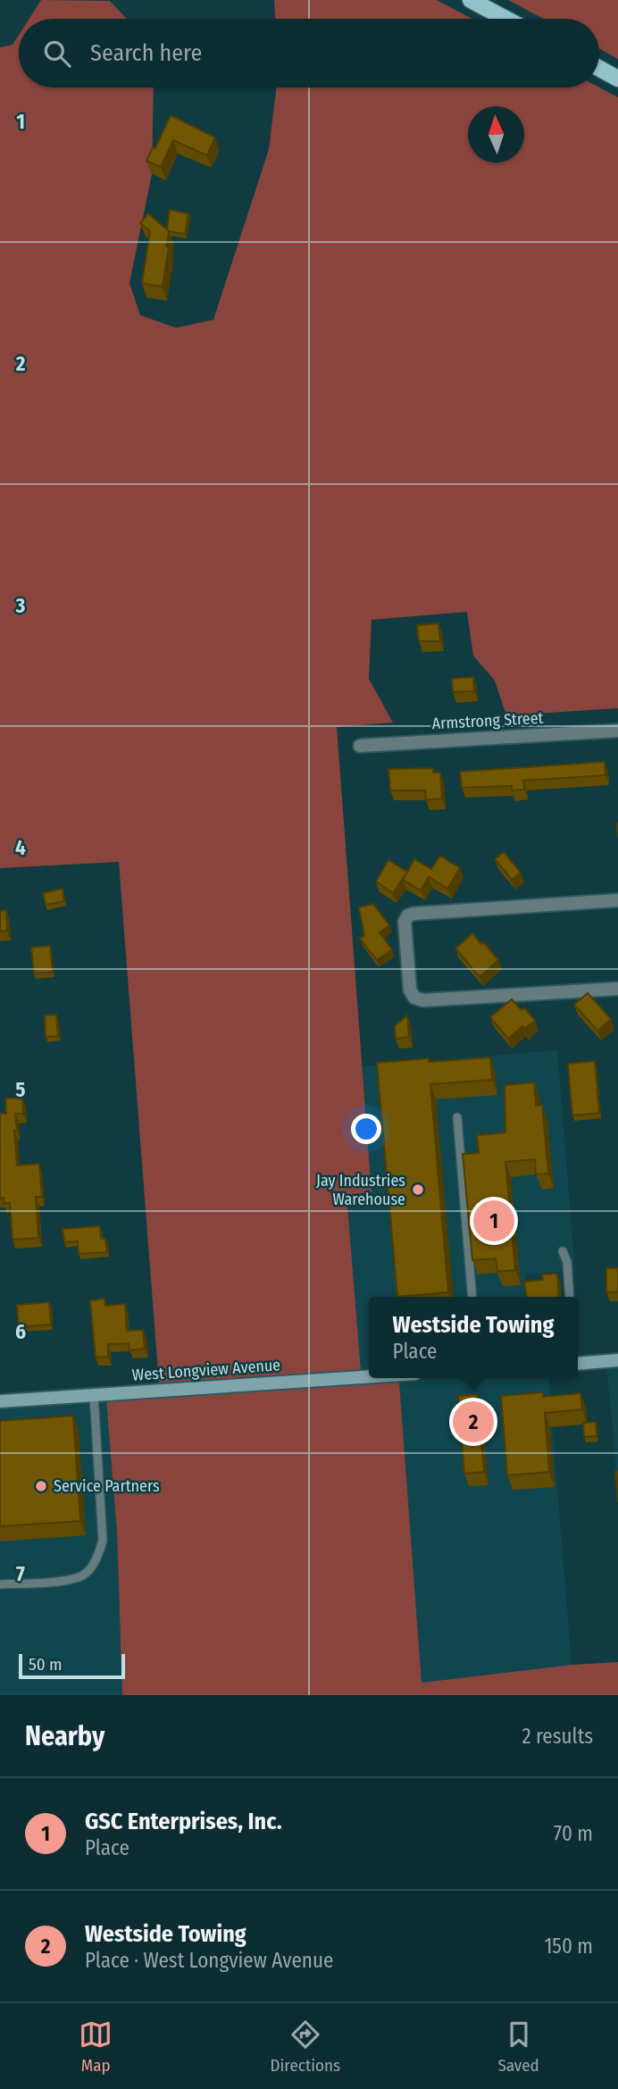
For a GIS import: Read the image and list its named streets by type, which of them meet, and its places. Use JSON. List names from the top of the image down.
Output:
{
  "streets": {
    "street": ["Armstrong Street", "West Longview Avenue"]
  },
  "places": ["Jay Industries Warehouse", "Service Partners"],
  "scale_bar": "50 m",
  "north": "top",
  "page": {
    "search": "Search here",
    "pins": ["1", "2"],
    "popup": ["Westside Towing", "Place"],
    "scale": "50 m",
    "heading": ["Nearby", "2 results"],
    "list": [
      {
        "mark": "1",
        "name": "GSC Enterprises, Inc.",
        "note": "Place",
        "value": "70 m"
      },
      {
        "mark": "2",
        "name": "Westside Towing",
        "note": "Place · West Longview Avenue",
        "value": "150 m"
      }
    ],
    "nav": ["Map", "Directions", "Saved"]
  },
  "grid": {
    "rows": [
      "1",
      "2",
      "3",
      "4",
      "5",
      "6",
      "7"
    ]
  }
}
